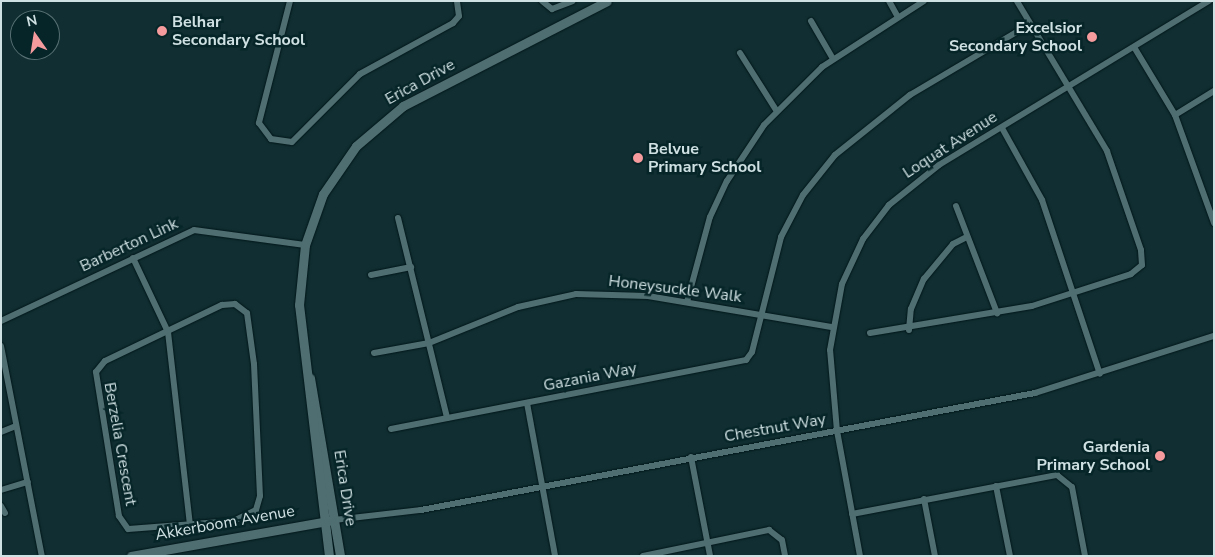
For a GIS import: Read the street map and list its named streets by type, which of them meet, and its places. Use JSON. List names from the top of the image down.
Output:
{
  "streets": {
    "main road": ["Erica Drive", "Akkerboom Avenue"],
    "street": [
      "Loquat Avenue",
      "Barberton Link",
      "Honeysuckle Walk",
      "Gazania Way",
      "Chestnut Way",
      "Berzelia Crescent"
    ]
  },
  "crossings": [
    ["Erica Drive", "Barberton Link"],
    ["Erica Drive", "Chestnut Way"],
    ["Erica Drive", "Akkerboom Avenue"],
    ["Loquat Avenue", "Honeysuckle Walk"],
    ["Loquat Avenue", "Chestnut Way"],
    ["Honeysuckle Walk", "Gazania Way"],
    ["Chestnut Way", "Akkerboom Avenue"]
  ],
  "places": [
    "Belhar Secondary School",
    "Excelsior Secondary School",
    "Belvue Primary School",
    "Gardenia Primary School"
  ],
  "north": "top"
}
